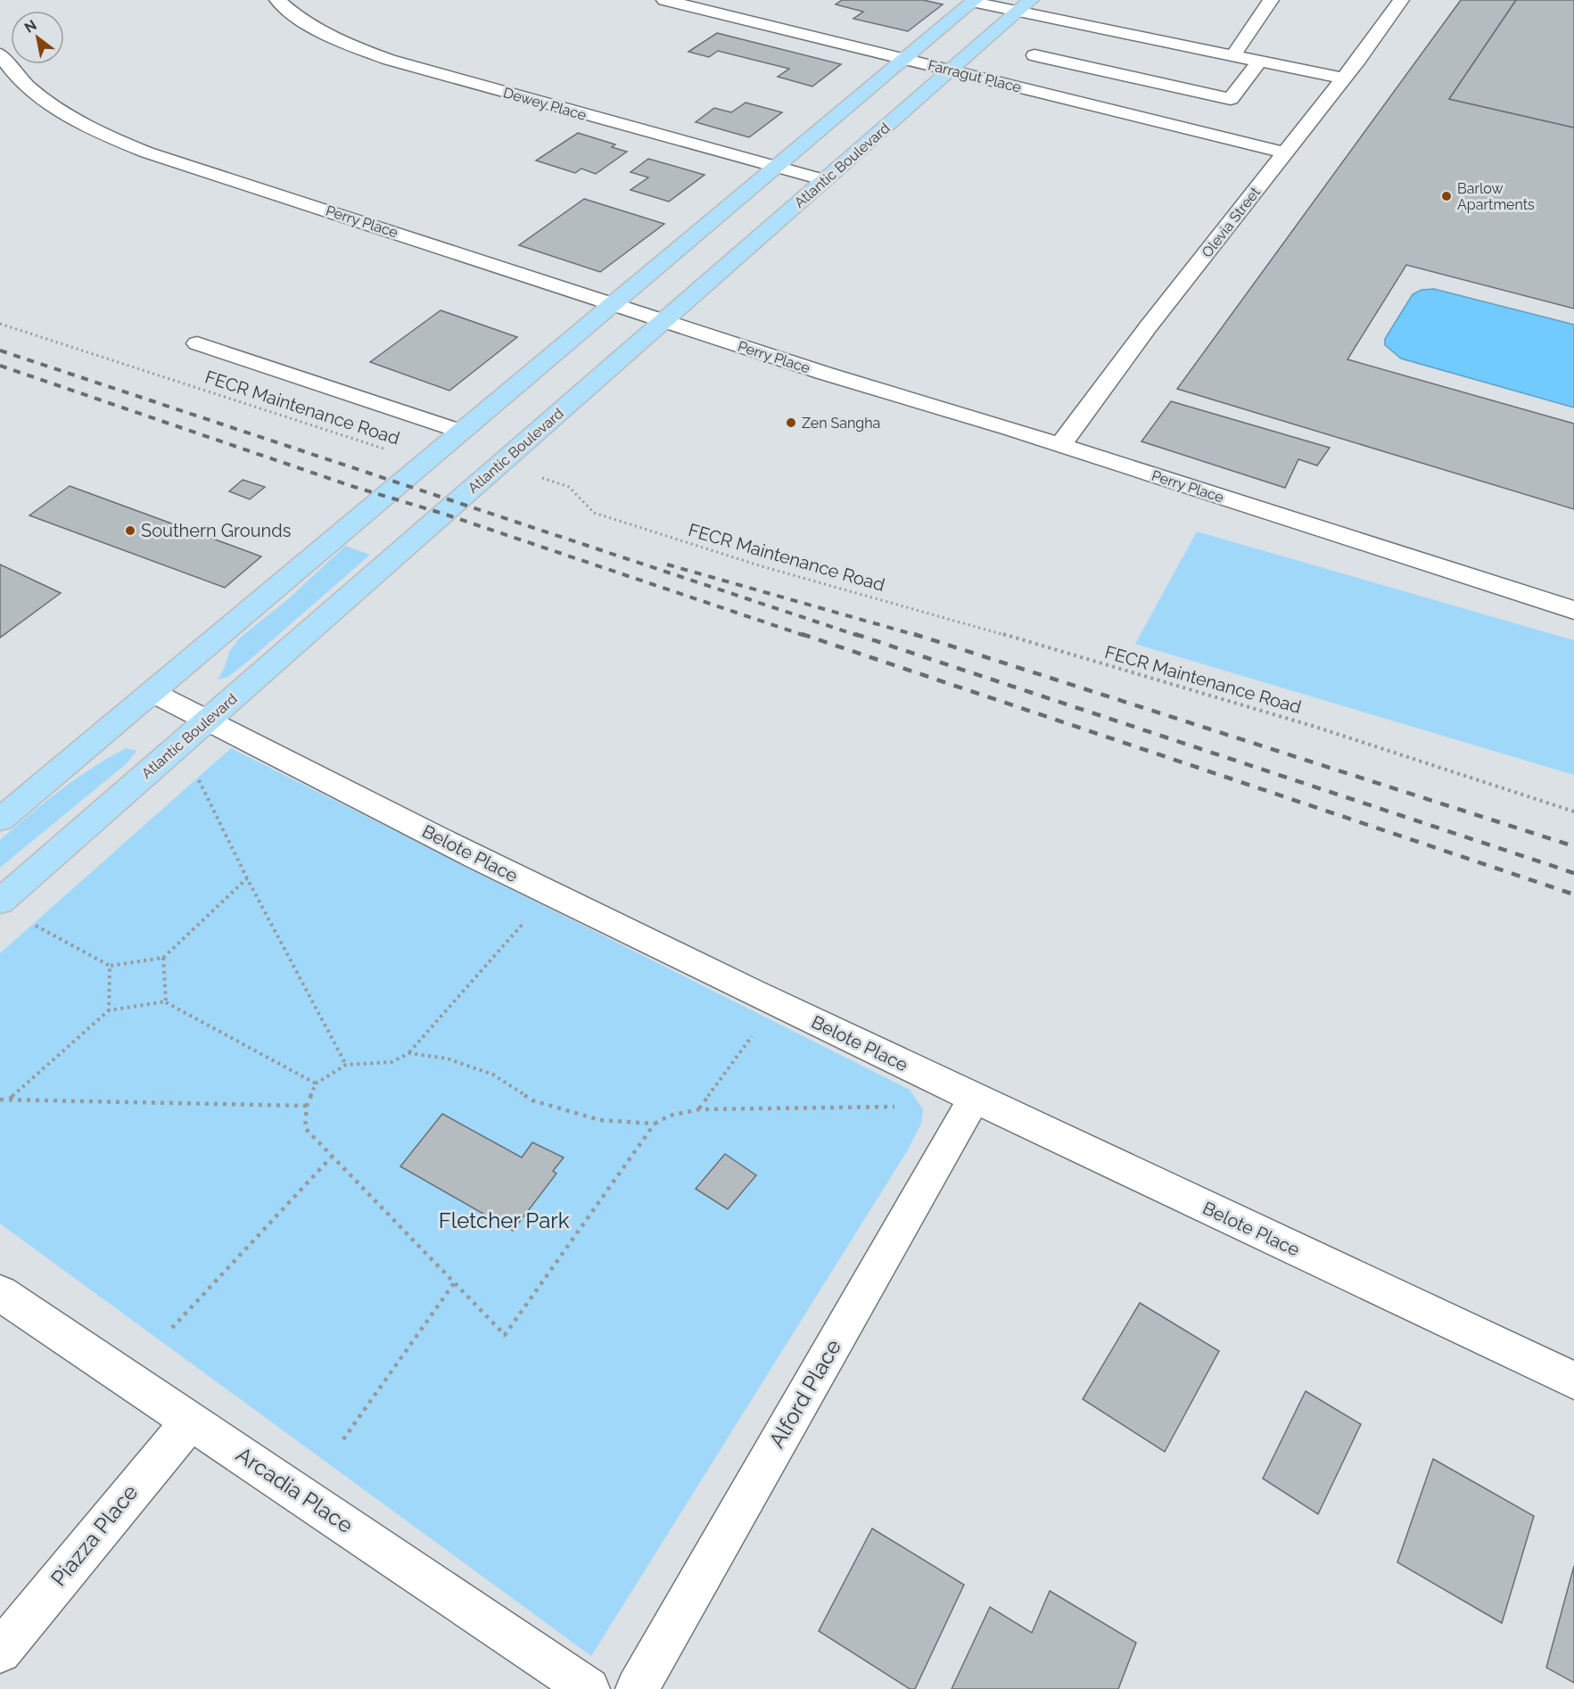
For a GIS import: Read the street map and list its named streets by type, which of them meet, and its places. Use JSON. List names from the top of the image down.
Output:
{
  "streets": {
    "main road": ["Atlantic Boulevard"],
    "street": [
      "Farragut Place",
      "Dewey Place",
      "Perry Place",
      "Olevia Street",
      "Belote Place",
      "Alford Place",
      "Arcadia Place",
      "Piazza Place"
    ],
    "path": ["FECR Maintenance Road"]
  },
  "crossings": [
    ["Farragut Place", "Atlantic Boulevard"],
    ["Farragut Place", "Olevia Street"],
    ["Dewey Place", "Atlantic Boulevard"],
    ["Atlantic Boulevard", "Perry Place"],
    ["Atlantic Boulevard", "FECR Maintenance Road"],
    ["Atlantic Boulevard", "Belote Place"],
    ["Perry Place", "Olevia Street"],
    ["Belote Place", "Alford Place"],
    ["Arcadia Place", "Piazza Place"]
  ],
  "parks": ["Fletcher Park"],
  "places": ["Barlow Apartments", "Zen Sangha", "Southern Grounds"],
  "north": "top left"
}
